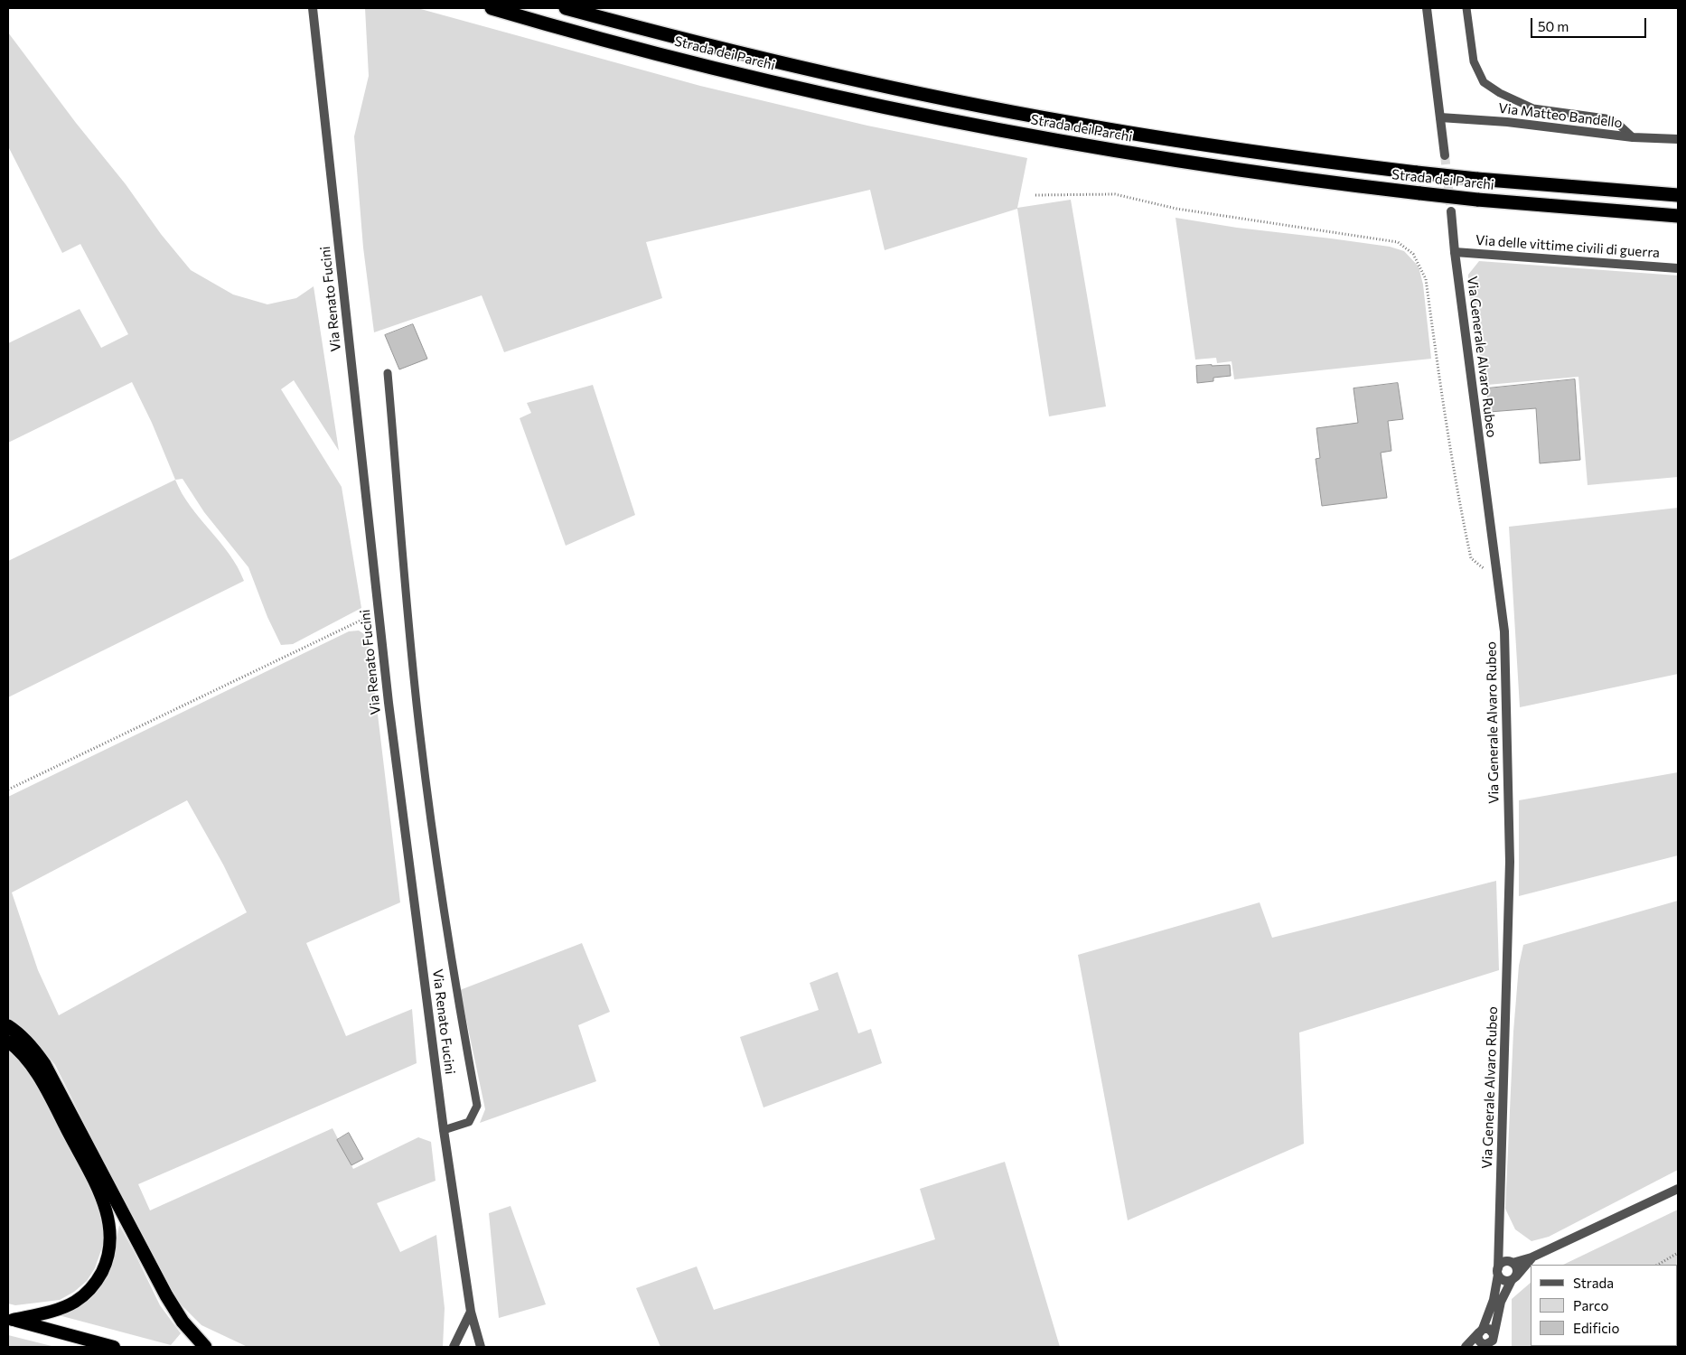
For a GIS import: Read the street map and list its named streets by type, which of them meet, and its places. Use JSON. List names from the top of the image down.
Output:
{
  "streets": {
    "highway": ["Strada dei Parchi"],
    "street": [
      "Via Matteo Bandello",
      "Via delle vittime civili di guerra",
      "Via Renato Fucini",
      "Via Generale Alvaro Rubeo"
    ]
  },
  "crossings": [
    ["Via delle vittime civili di guerra", "Via Generale Alvaro Rubeo"]
  ],
  "legend": ["Strada", "Parco", "Edificio"],
  "scale_bar": "50 m"
}
